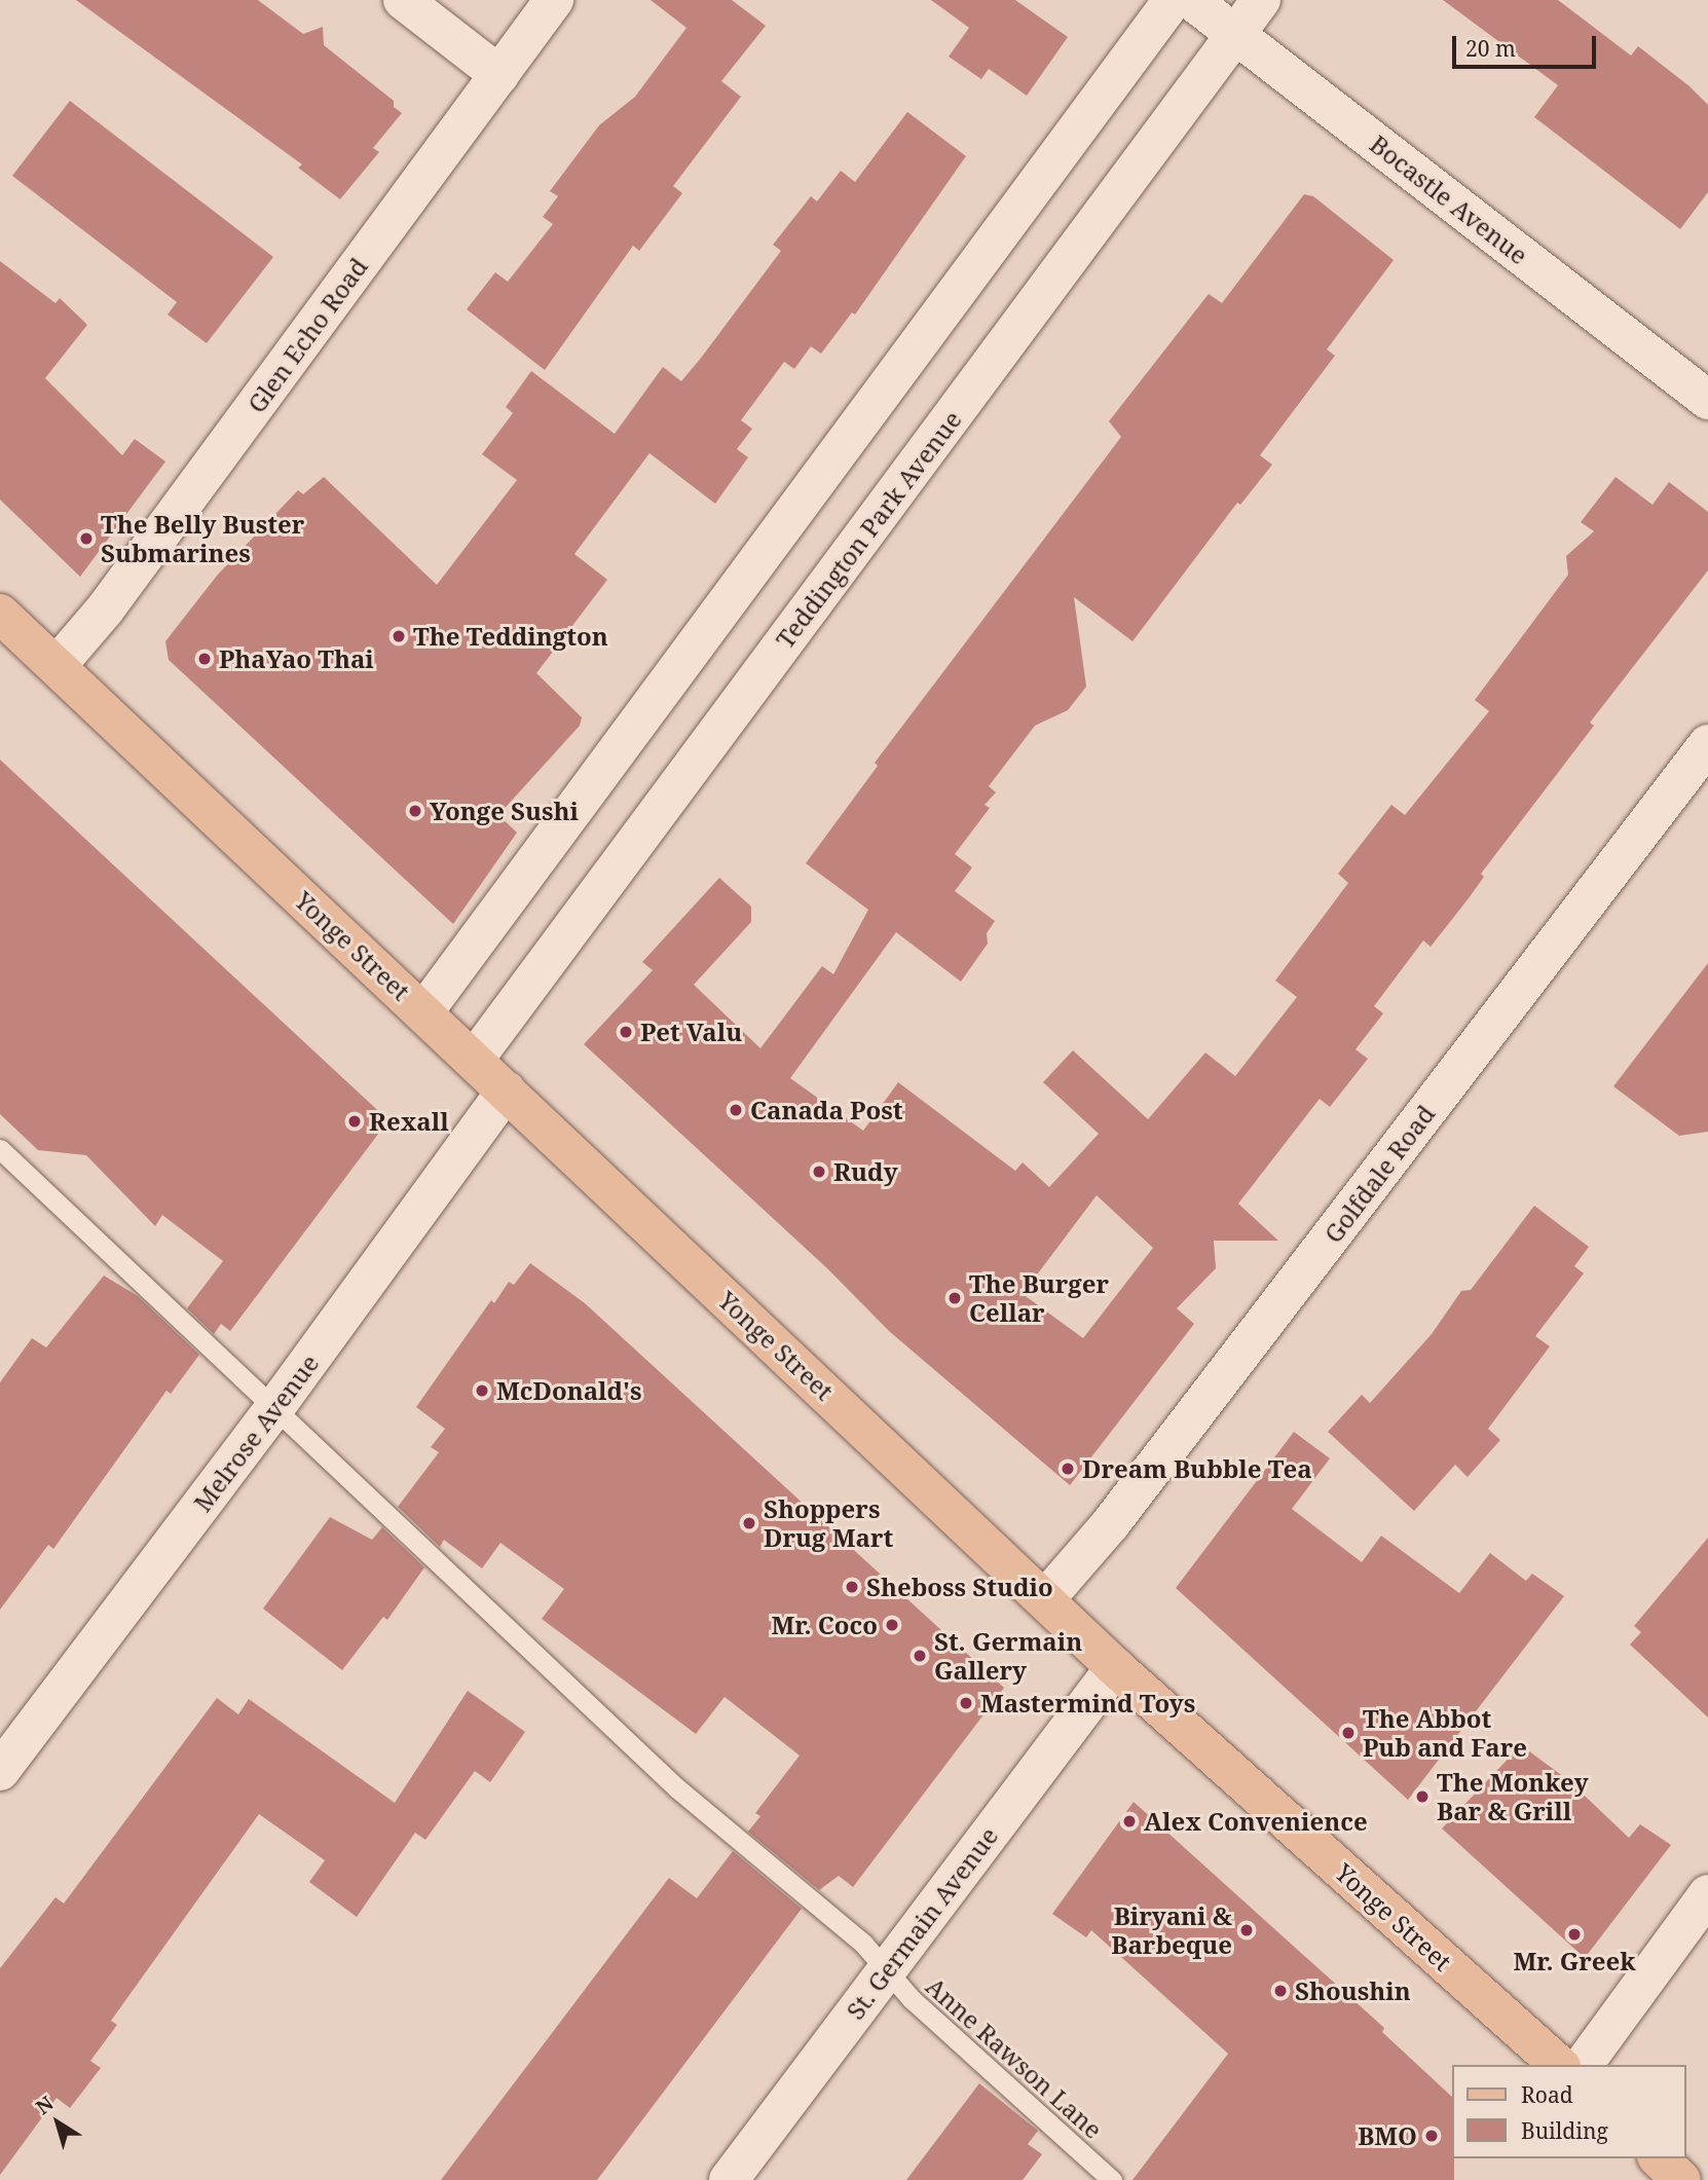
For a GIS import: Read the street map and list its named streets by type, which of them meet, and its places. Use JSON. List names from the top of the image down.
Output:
{
  "streets": {
    "main road": ["Yonge Street"],
    "street": [
      "Bocastle Avenue",
      "Glen Echo Road",
      "Teddington Park Avenue",
      "Golfdale Road",
      "Melrose Avenue",
      "St. Germain Avenue"
    ],
    "lane": ["Anne Rawson Lane"]
  },
  "crossings": [
    ["Bocastle Avenue", "Teddington Park Avenue"],
    ["Glen Echo Road", "Yonge Street"],
    ["Teddington Park Avenue", "Yonge Street"],
    ["Yonge Street", "Golfdale Road"],
    ["Yonge Street", "Melrose Avenue"],
    ["Yonge Street", "St. Germain Avenue"],
    ["Melrose Avenue", "Anne Rawson Lane"],
    ["St. Germain Avenue", "Anne Rawson Lane"]
  ],
  "places": [
    "The Belly Buster Submarines",
    "The Teddington",
    "PhaYao Thai",
    "Yonge Sushi",
    "Pet Valu",
    "Canada Post",
    "Rexall",
    "Rudy",
    "The Burger Cellar",
    "McDonald's",
    "Dream Bubble Tea",
    "Shoppers Drug Mart",
    "Sheboss Studio",
    "Mr. Coco",
    "St. Germain Gallery",
    "Mastermind Toys",
    "The Abbot Pub and Fare",
    "The Monkey Bar & Grill",
    "Alex Convenience",
    "Biryani & Barbeque",
    "Mr. Greek",
    "Shoushin",
    "BMO"
  ],
  "legend": ["Road", "Building"],
  "scale_bar": "20 m",
  "north": "top left"
}
